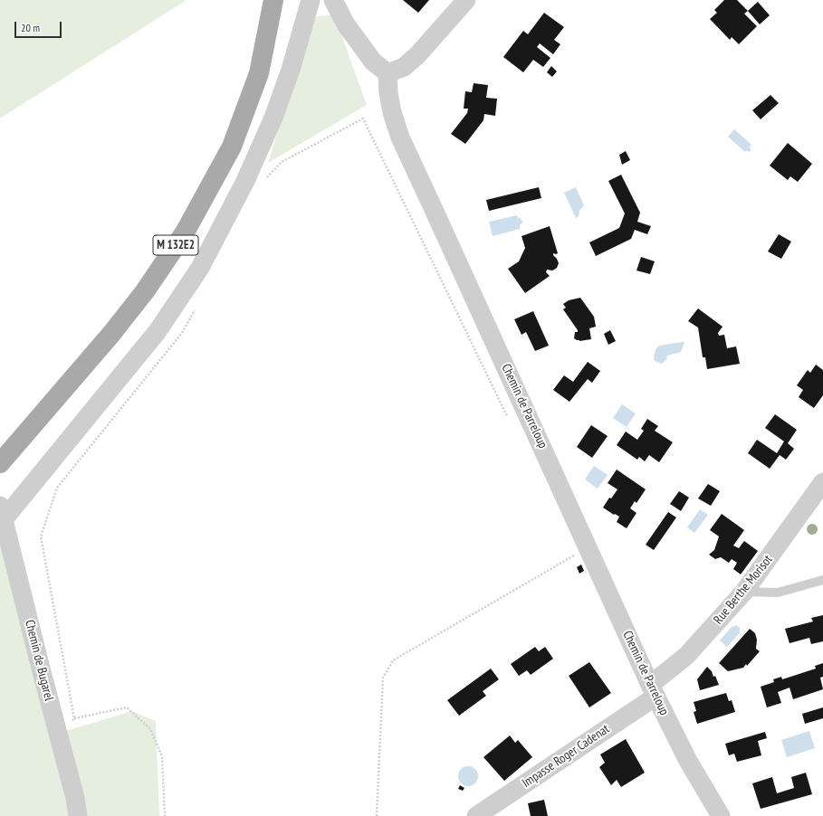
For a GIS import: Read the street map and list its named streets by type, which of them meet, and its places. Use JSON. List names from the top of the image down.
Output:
{
  "streets": {
    "main road": ["M 132E2"],
    "street": [
      "Chemin de Parreloup",
      "Rue Berthe Morisot",
      "Chemin de Bugarel",
      "Impasse Roger Cadenat"
    ]
  },
  "crossings": [
    ["Chemin de Parreloup", "Rue Berthe Morisot"],
    ["Chemin de Parreloup", "Impasse Roger Cadenat"],
    ["Rue Berthe Morisot", "Impasse Roger Cadenat"]
  ],
  "scale_bar": "20 m"
}
